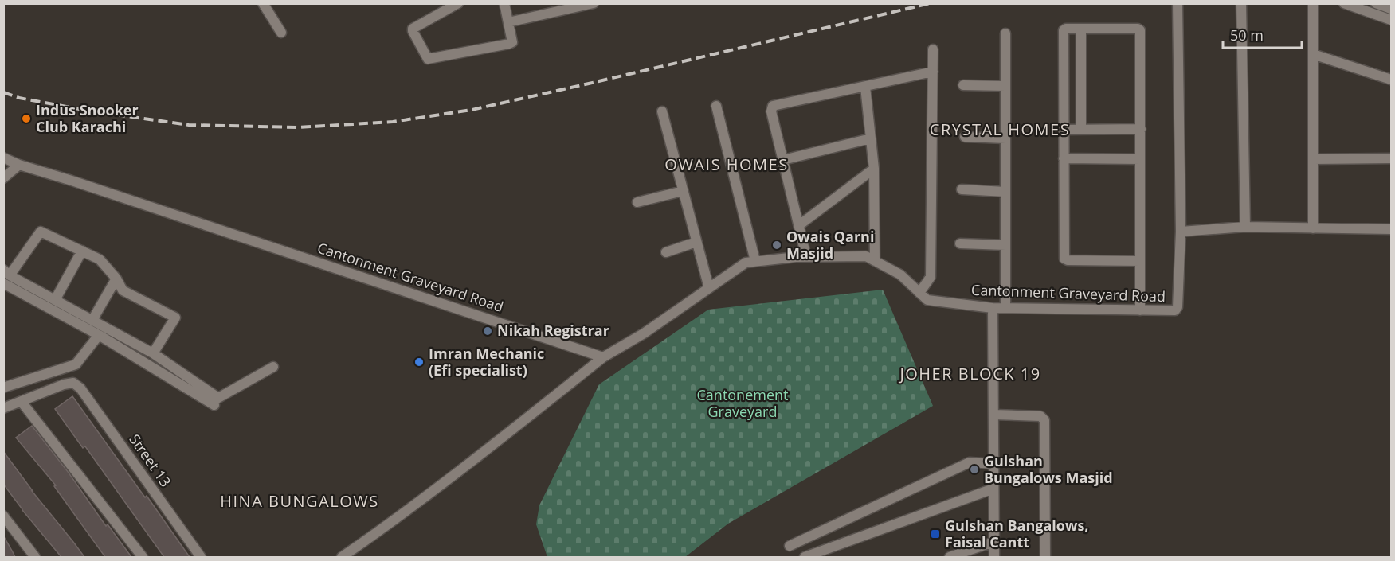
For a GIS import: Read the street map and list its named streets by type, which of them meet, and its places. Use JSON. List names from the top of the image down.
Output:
{
  "streets": {
    "street": ["Cantonment Graveyard Road", "Street 13"]
  },
  "districts": [
    "CRYSTAL HOMES",
    "OWAIS HOMES",
    "JOHER BLOCK 19",
    "HINA BUNGALOWS"
  ],
  "parks": ["Cantonement Graveyard"],
  "places": {
    "other": [
      "Indus Snooker Club Karachi",
      "Owais Qarni Masjid",
      "Nikah Registrar",
      "Imran Mechanic (Efi specialist)",
      "Gulshan Bungalows Masjid"
    ],
    "transit": ["Gulshan Bangalows, Faisal Cantt"]
  },
  "scale_bar": "50 m"
}
